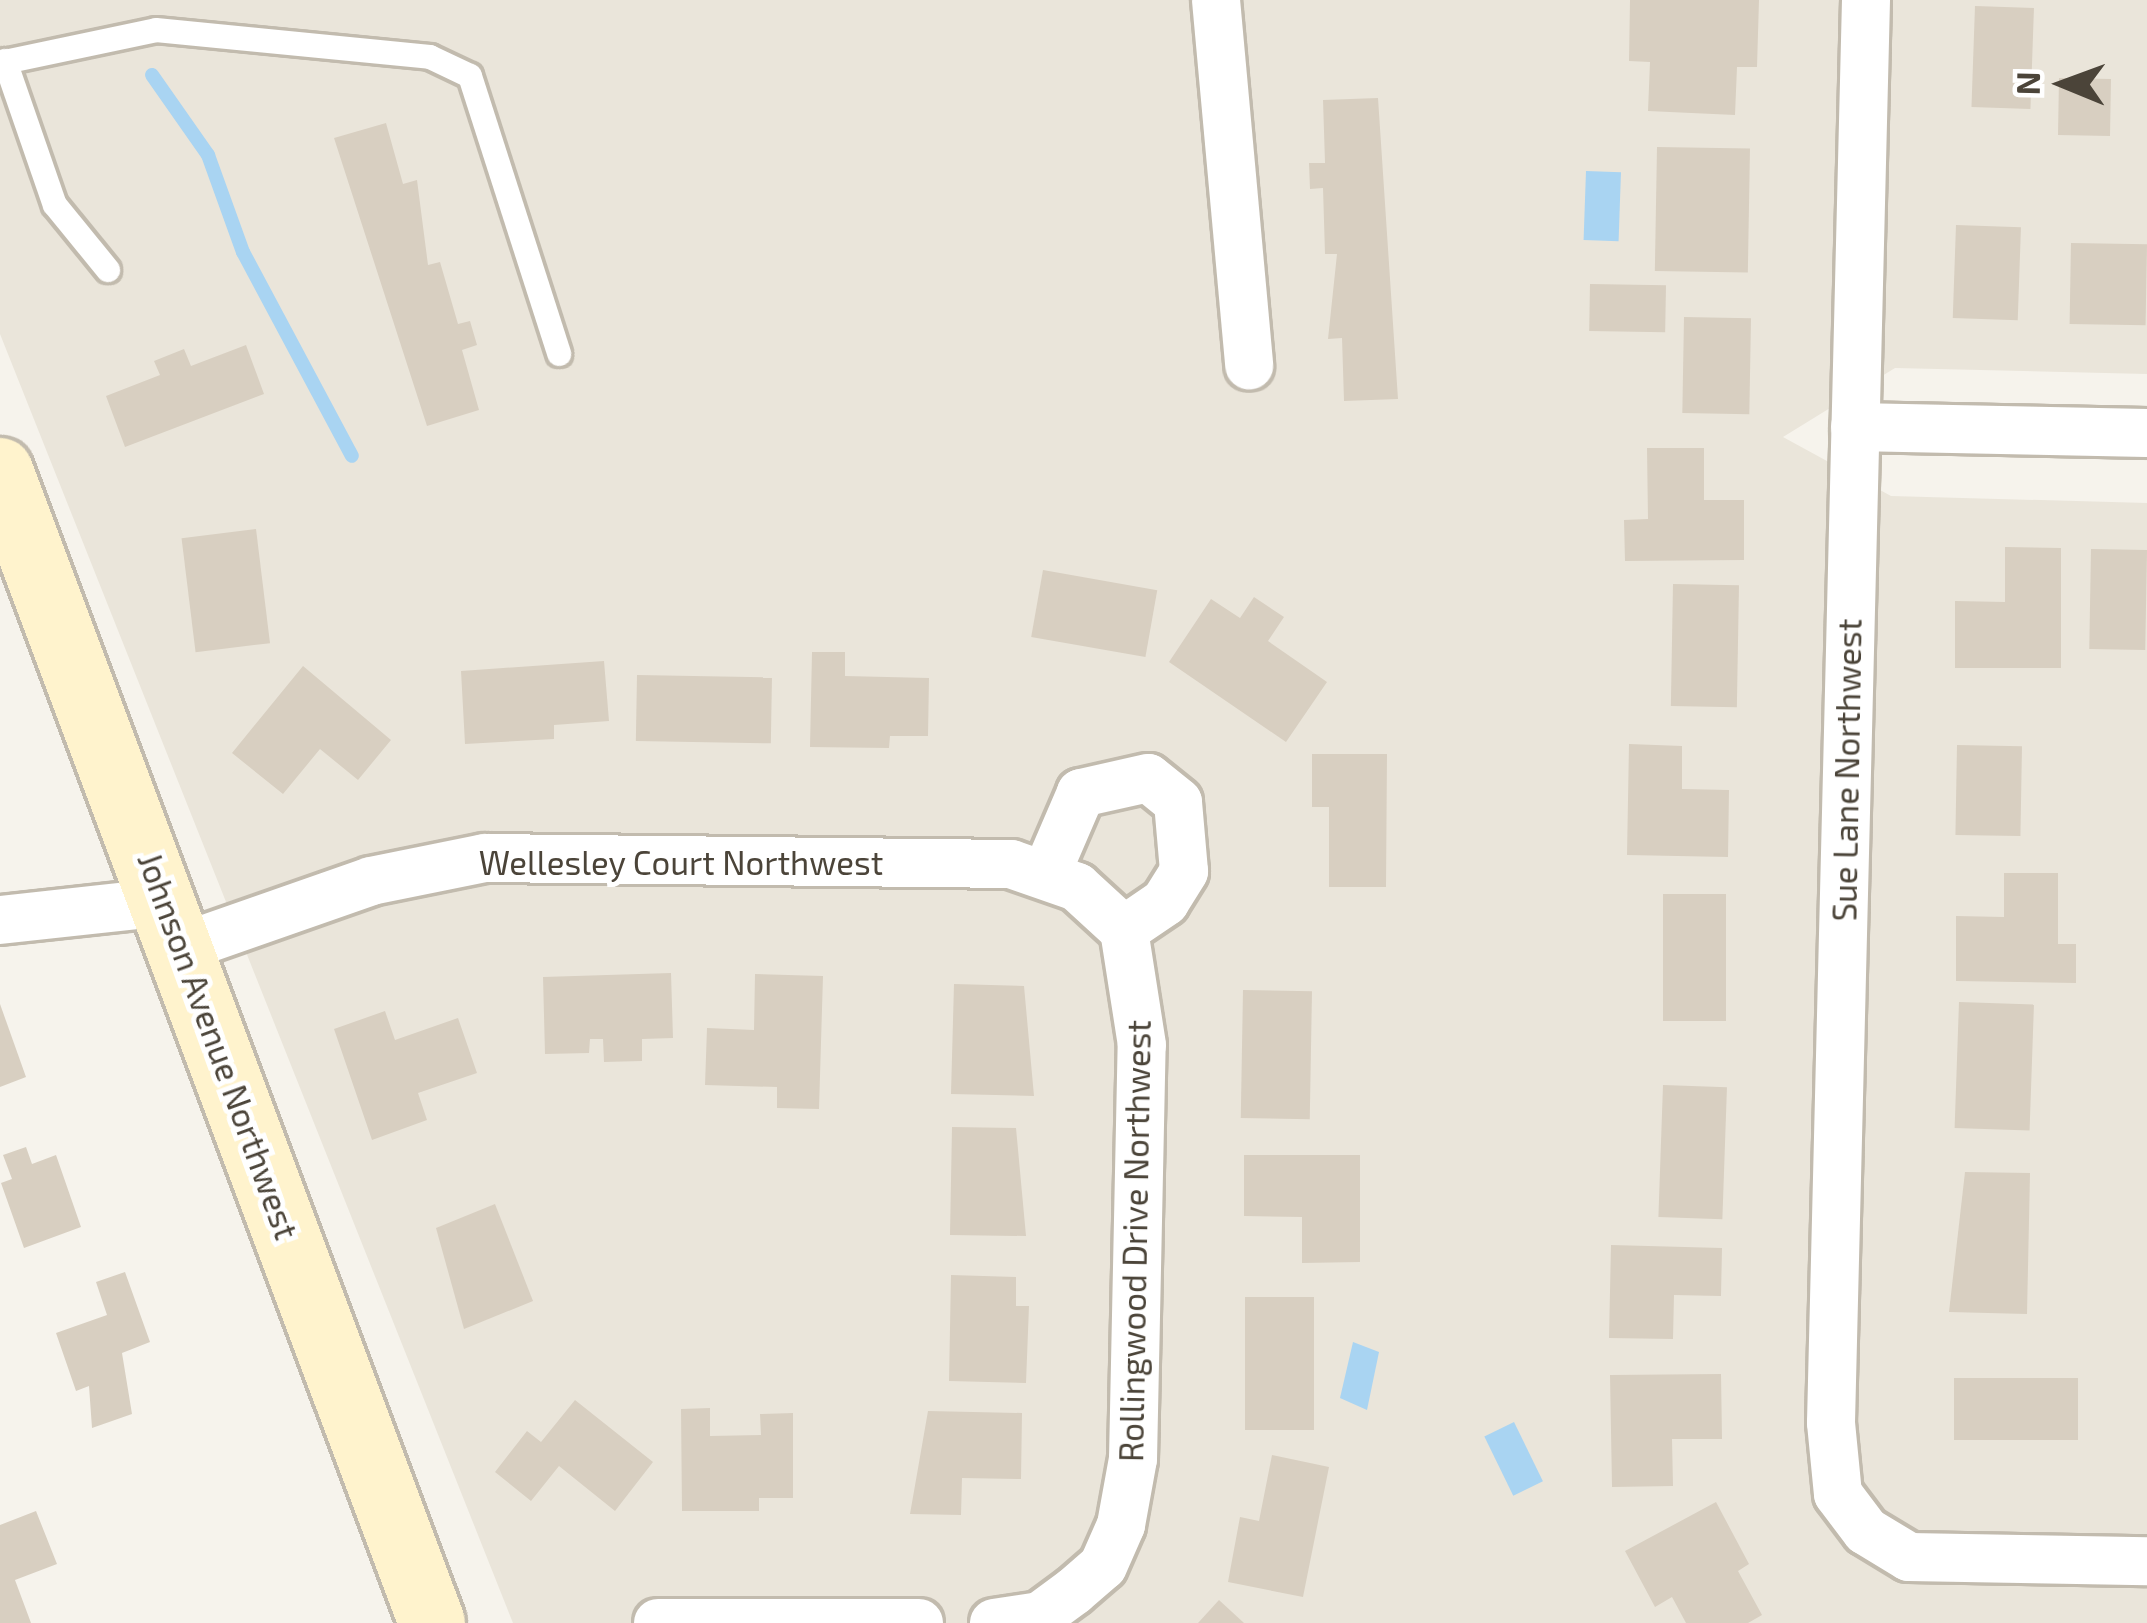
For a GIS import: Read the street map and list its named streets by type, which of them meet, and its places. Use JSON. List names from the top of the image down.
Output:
{
  "streets": {
    "street": [
      "Sue Lane Northwest",
      "Wellesley Court Northwest",
      "Johnson Avenue Northwest",
      "Rollingwood Drive Northwest"
    ]
  },
  "crossings": [
    ["Wellesley Court Northwest", "Johnson Avenue Northwest"],
    ["Wellesley Court Northwest", "Rollingwood Drive Northwest"]
  ],
  "north": "left"
}
